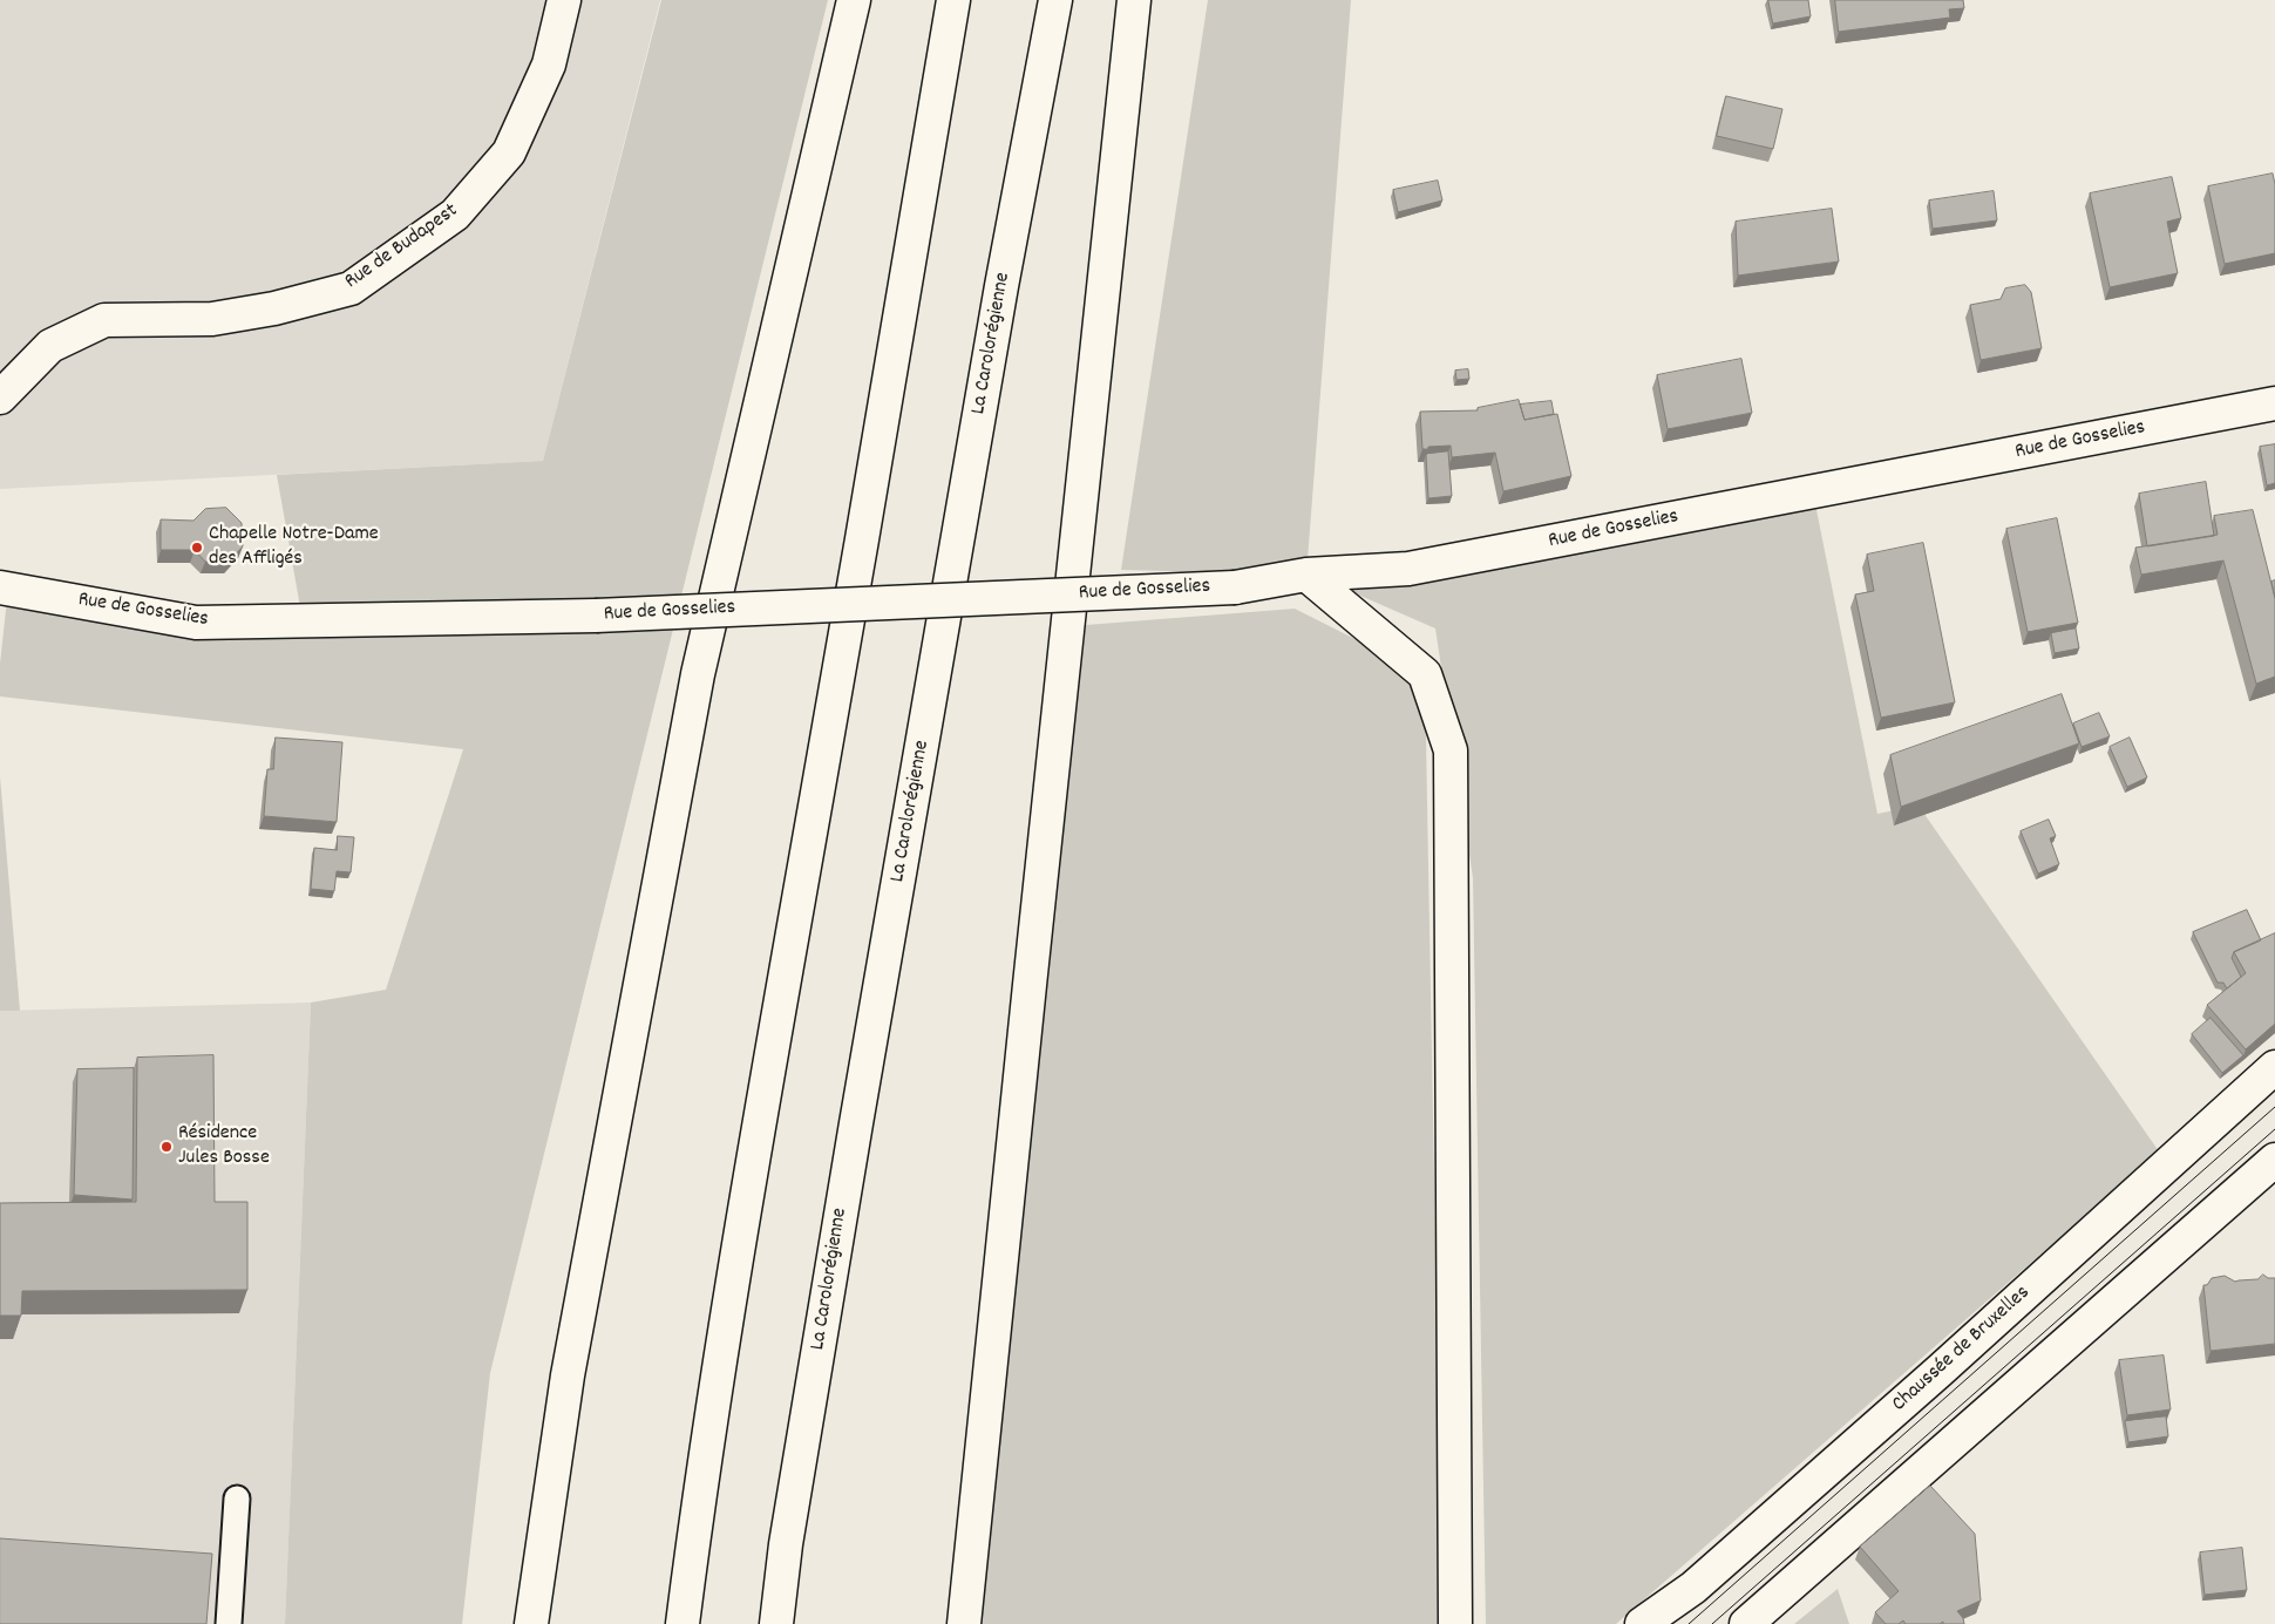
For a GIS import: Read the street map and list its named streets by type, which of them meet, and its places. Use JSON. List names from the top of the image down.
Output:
{
  "streets": {
    "main road": [
      "Rue de Budapest",
      "La Carolorégienne",
      "Rue de Gosselies",
      "Chaussée de Bruxelles"
    ]
  },
  "places": ["Chapelle Notre-Dame des Affligés", "Résidence Jules Bosse"]
}
